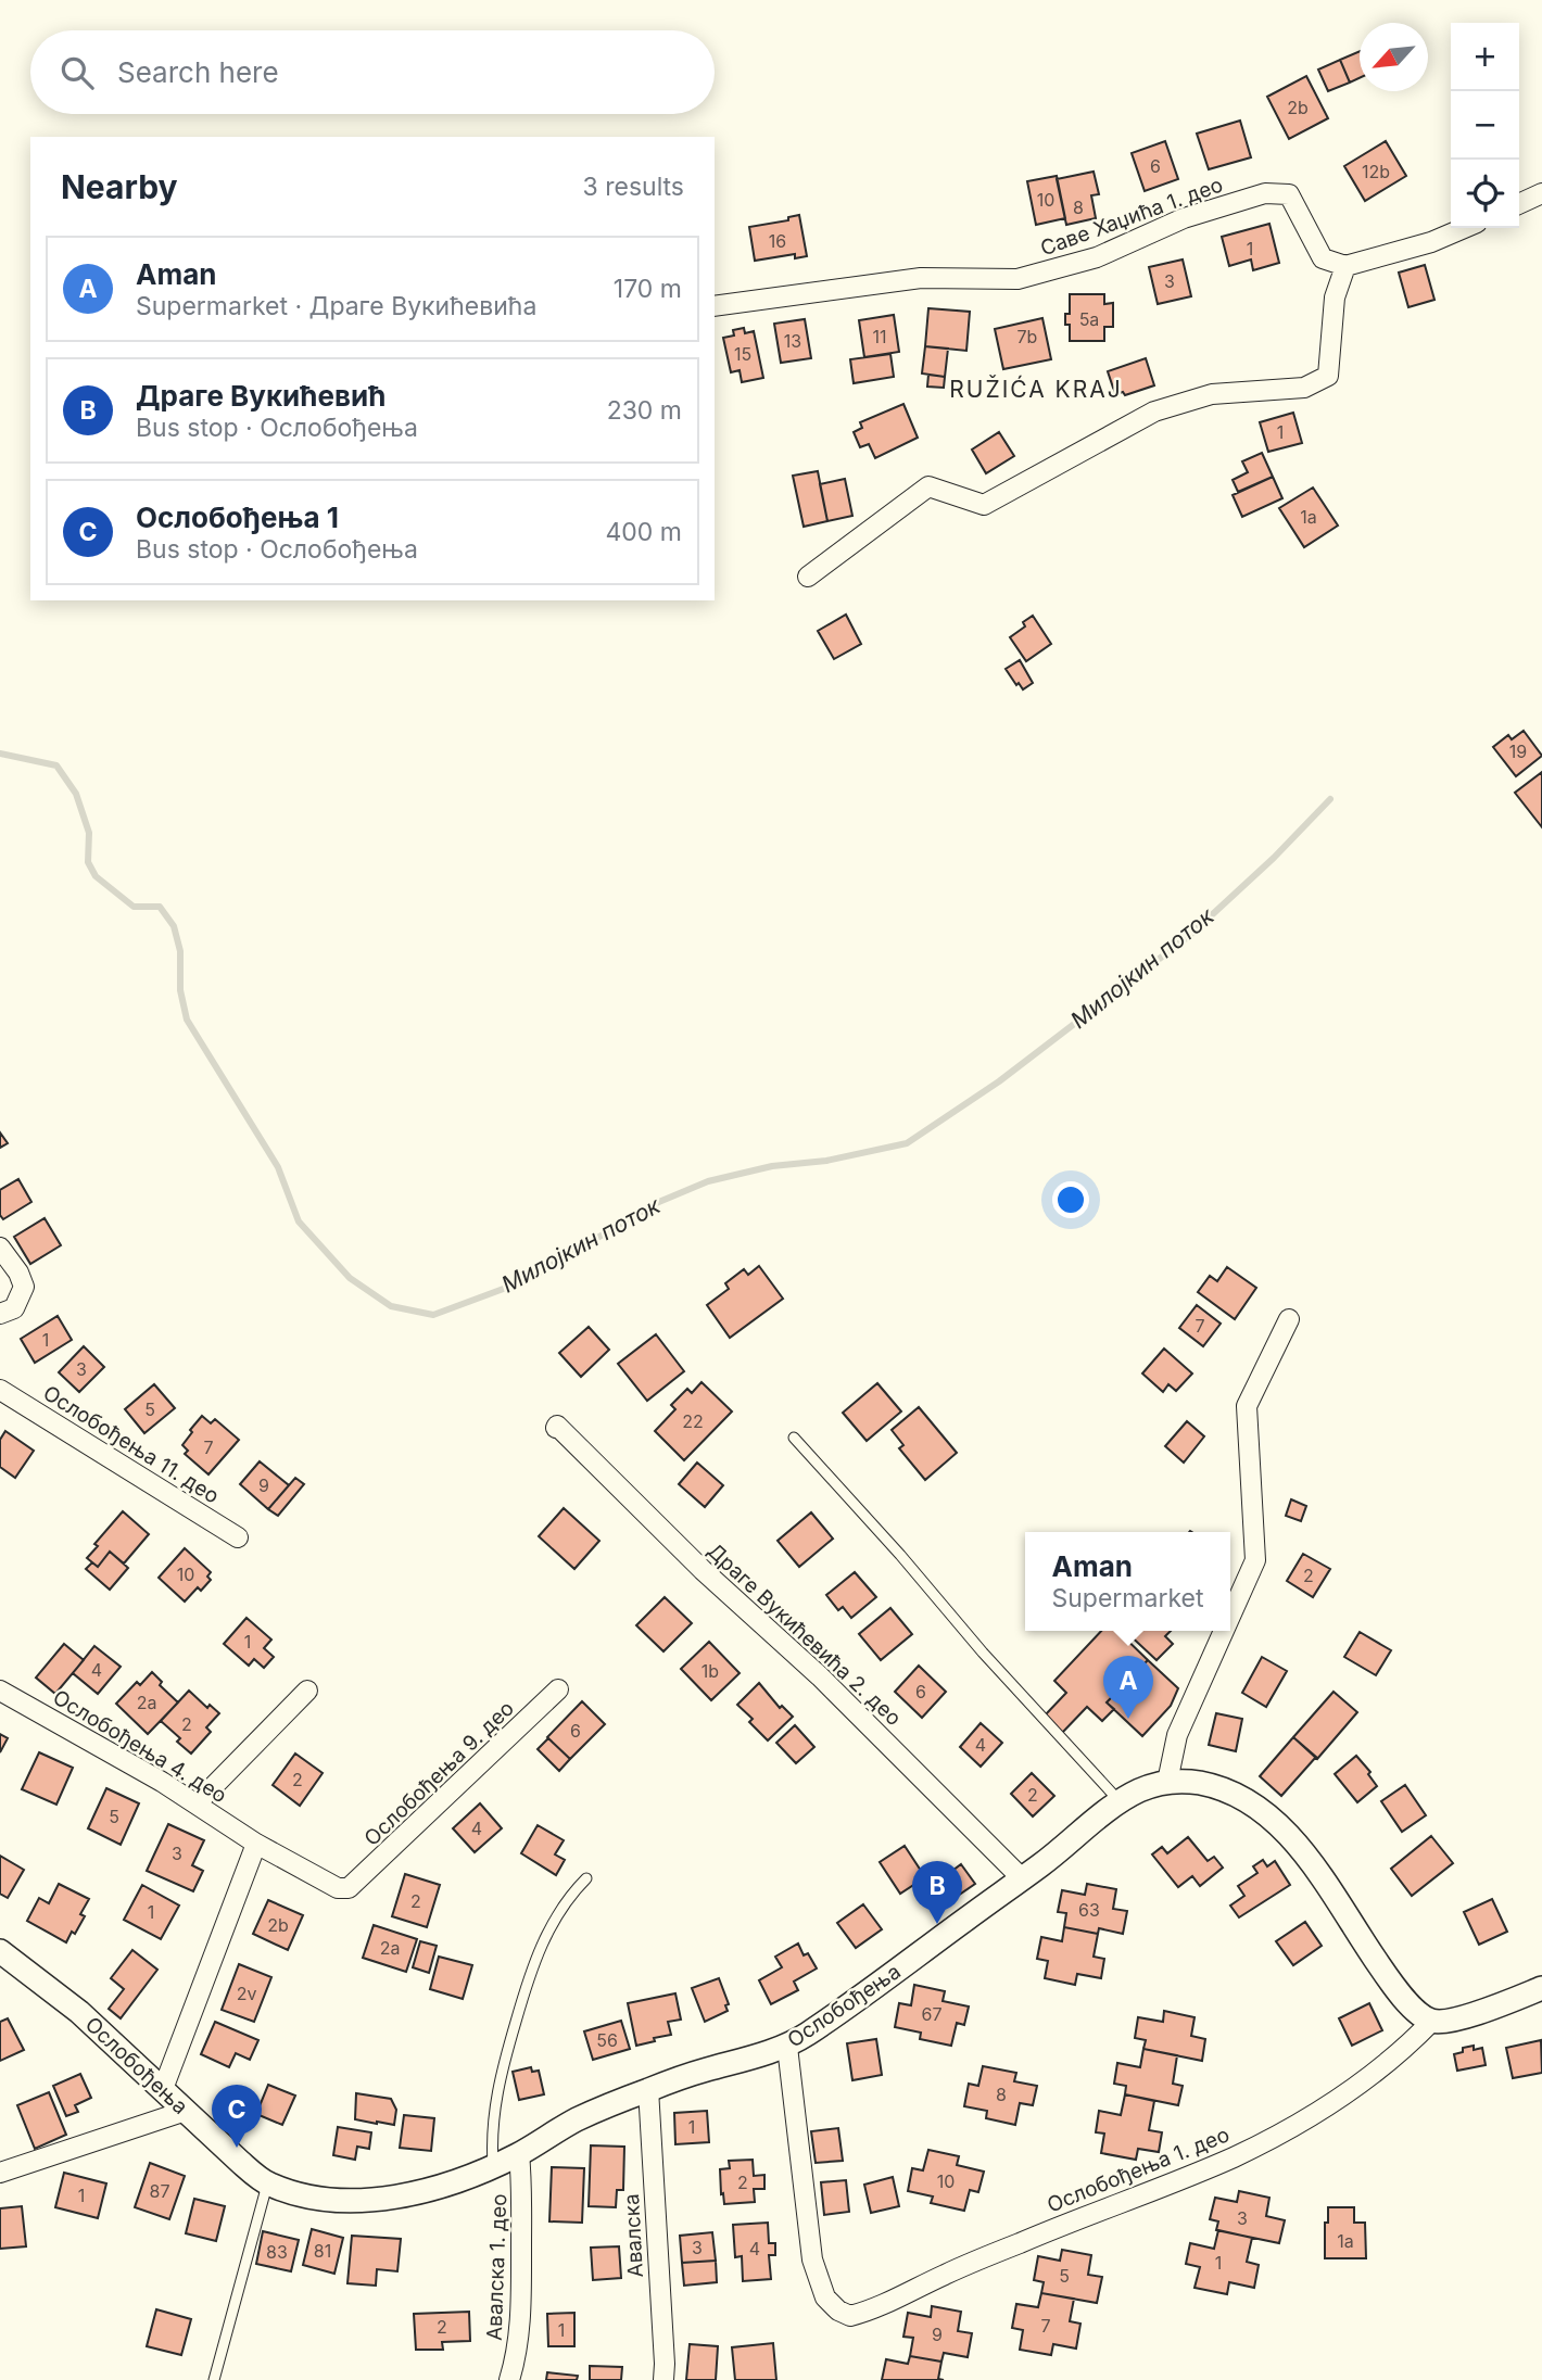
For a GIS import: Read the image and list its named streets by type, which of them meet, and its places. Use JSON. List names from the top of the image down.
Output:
{
  "streets": {
    "street": [
      "Саве Хаџића 1. део",
      "Ослобођења 11. део",
      "Драге Вукићевића 2. део",
      "Ослобођења 4. део",
      "Ослобођења 9. део",
      "Ослобођења",
      "Ослобођења 1. део",
      "Авалска",
      "Авалска 1. део"
    ]
  },
  "crossings": [
    ["Драге Вукићевића 2. део", "Ослобођења"],
    ["Ослобођења 4. део", "Ослобођења 9. део"],
    ["Ослобођења", "Ослобођења 1. део"],
    ["Ослобођења", "Авалска"],
    ["Ослобођења", "Авалска 1. део"]
  ],
  "districts": ["RUŽIĆA KRAJ"],
  "water": ["Милојкин поток"],
  "house_numbers": [
    "2b",
    "6",
    "12b",
    "10",
    "8",
    "16",
    "1",
    "3",
    "5a",
    "11",
    "7b",
    "13",
    "15",
    "1",
    "1a",
    "19",
    "7",
    "1",
    "3",
    "5",
    "22",
    "7",
    "9",
    "10",
    "2",
    "1",
    "4",
    "1b",
    "6",
    "2a",
    "2",
    "6",
    "4",
    "2",
    "2",
    "5",
    "4",
    "3",
    "2",
    "63",
    "1",
    "2b",
    "2a",
    "2v",
    "67",
    "56",
    "8",
    "1",
    "10",
    "2",
    "87",
    "1",
    "3",
    "1a",
    "3",
    "4",
    "81",
    "83",
    "1",
    "5",
    "7",
    "2",
    "1",
    "9"
  ],
  "north": "bottom left",
  "page": {
    "map_buttons": ["+", "−"],
    "search": "Search here",
    "heading": ["Nearby", "3 results"],
    "list": [
      {
        "mark": "A",
        "name": "Aman",
        "note": "Supermarket · Драге Вукићевића",
        "value": "170 m"
      },
      {
        "mark": "B",
        "name": "Драге Вукићевић",
        "note": "Bus stop · Ослобођења",
        "value": "230 m"
      },
      {
        "mark": "C",
        "name": "Ослобођења 1",
        "note": "Bus stop · Ослобођења",
        "value": "400 m"
      }
    ],
    "popup": ["Aman", "Supermarket"],
    "pins": ["A", "B", "C"]
  }
}
